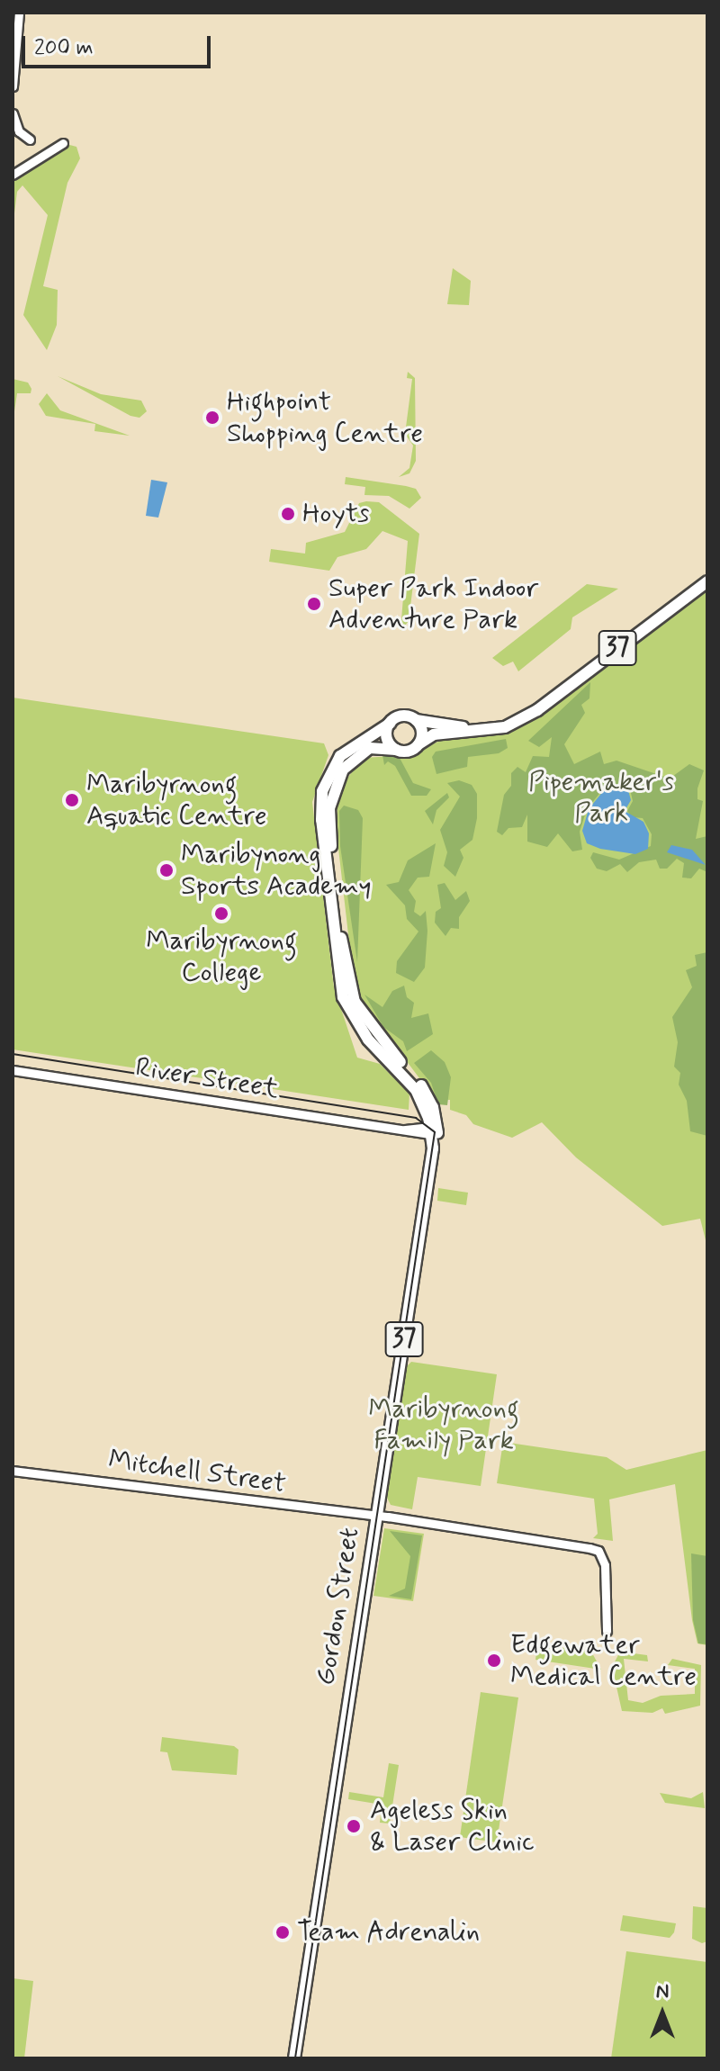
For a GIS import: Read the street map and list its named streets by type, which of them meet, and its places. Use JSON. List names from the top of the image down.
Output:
{
  "streets": {
    "main road": ["37", "Gordon Street"],
    "street": ["River Street", "Mitchell Street"]
  },
  "crossings": [
    ["37", "Gordon Street"],
    ["River Street", "Gordon Street"],
    ["Mitchell Street", "Gordon Street"]
  ],
  "parks": ["Pipemaker's Park", "Maribyrnong Family Park"],
  "places": [
    "Highpoint Shopping Centre",
    "Hoyts",
    "Super Park Indoor Adventure Park",
    "Maribyrnong Aquatic Centre",
    "Maribynong Sports Academy",
    "Maribyrnong College",
    "Edgewater Medical Centre",
    "Ageless Skin & Laser Clinic",
    "Team Adrenalin"
  ],
  "scale_bar": "200 m",
  "north": "top"
}
